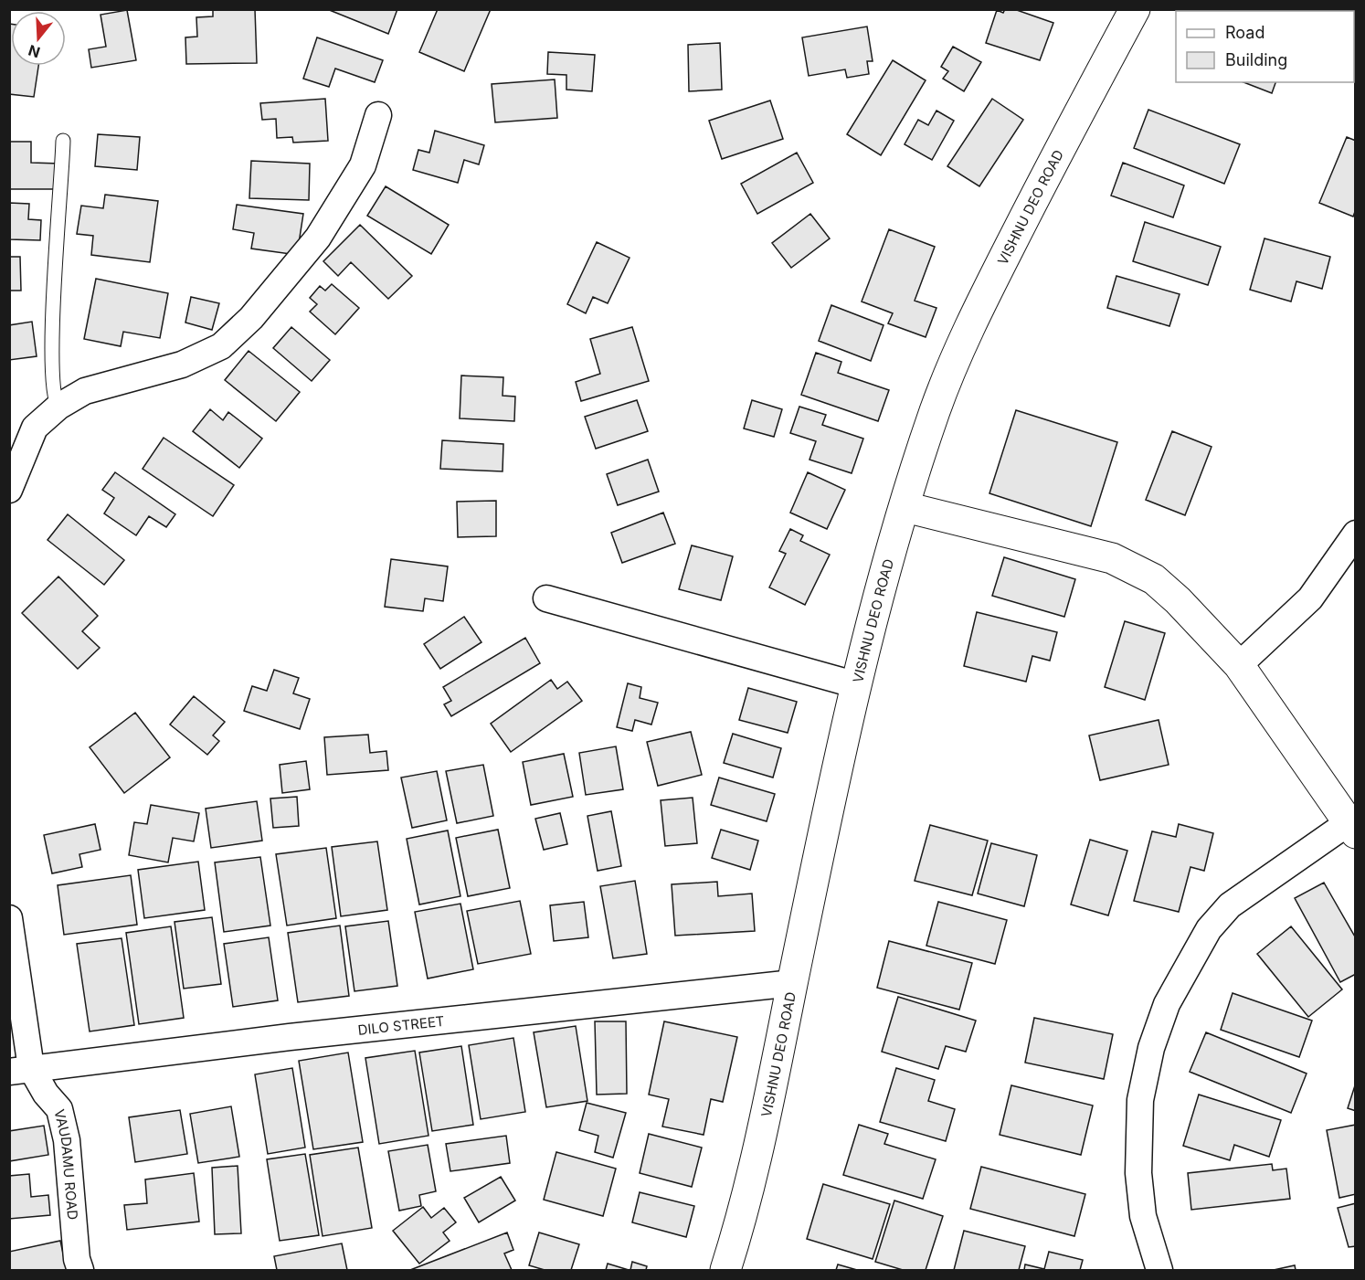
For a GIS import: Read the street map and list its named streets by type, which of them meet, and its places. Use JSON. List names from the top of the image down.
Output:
{
  "streets": {
    "street": ["VISHNU DEO ROAD", "DILO STREET", "VAUDAMU ROAD"]
  },
  "crossings": [
    ["VISHNU DEO ROAD", "DILO STREET"],
    ["DILO STREET", "VAUDAMU ROAD"]
  ],
  "legend": ["Road", "Building"],
  "north": "bottom"
}
